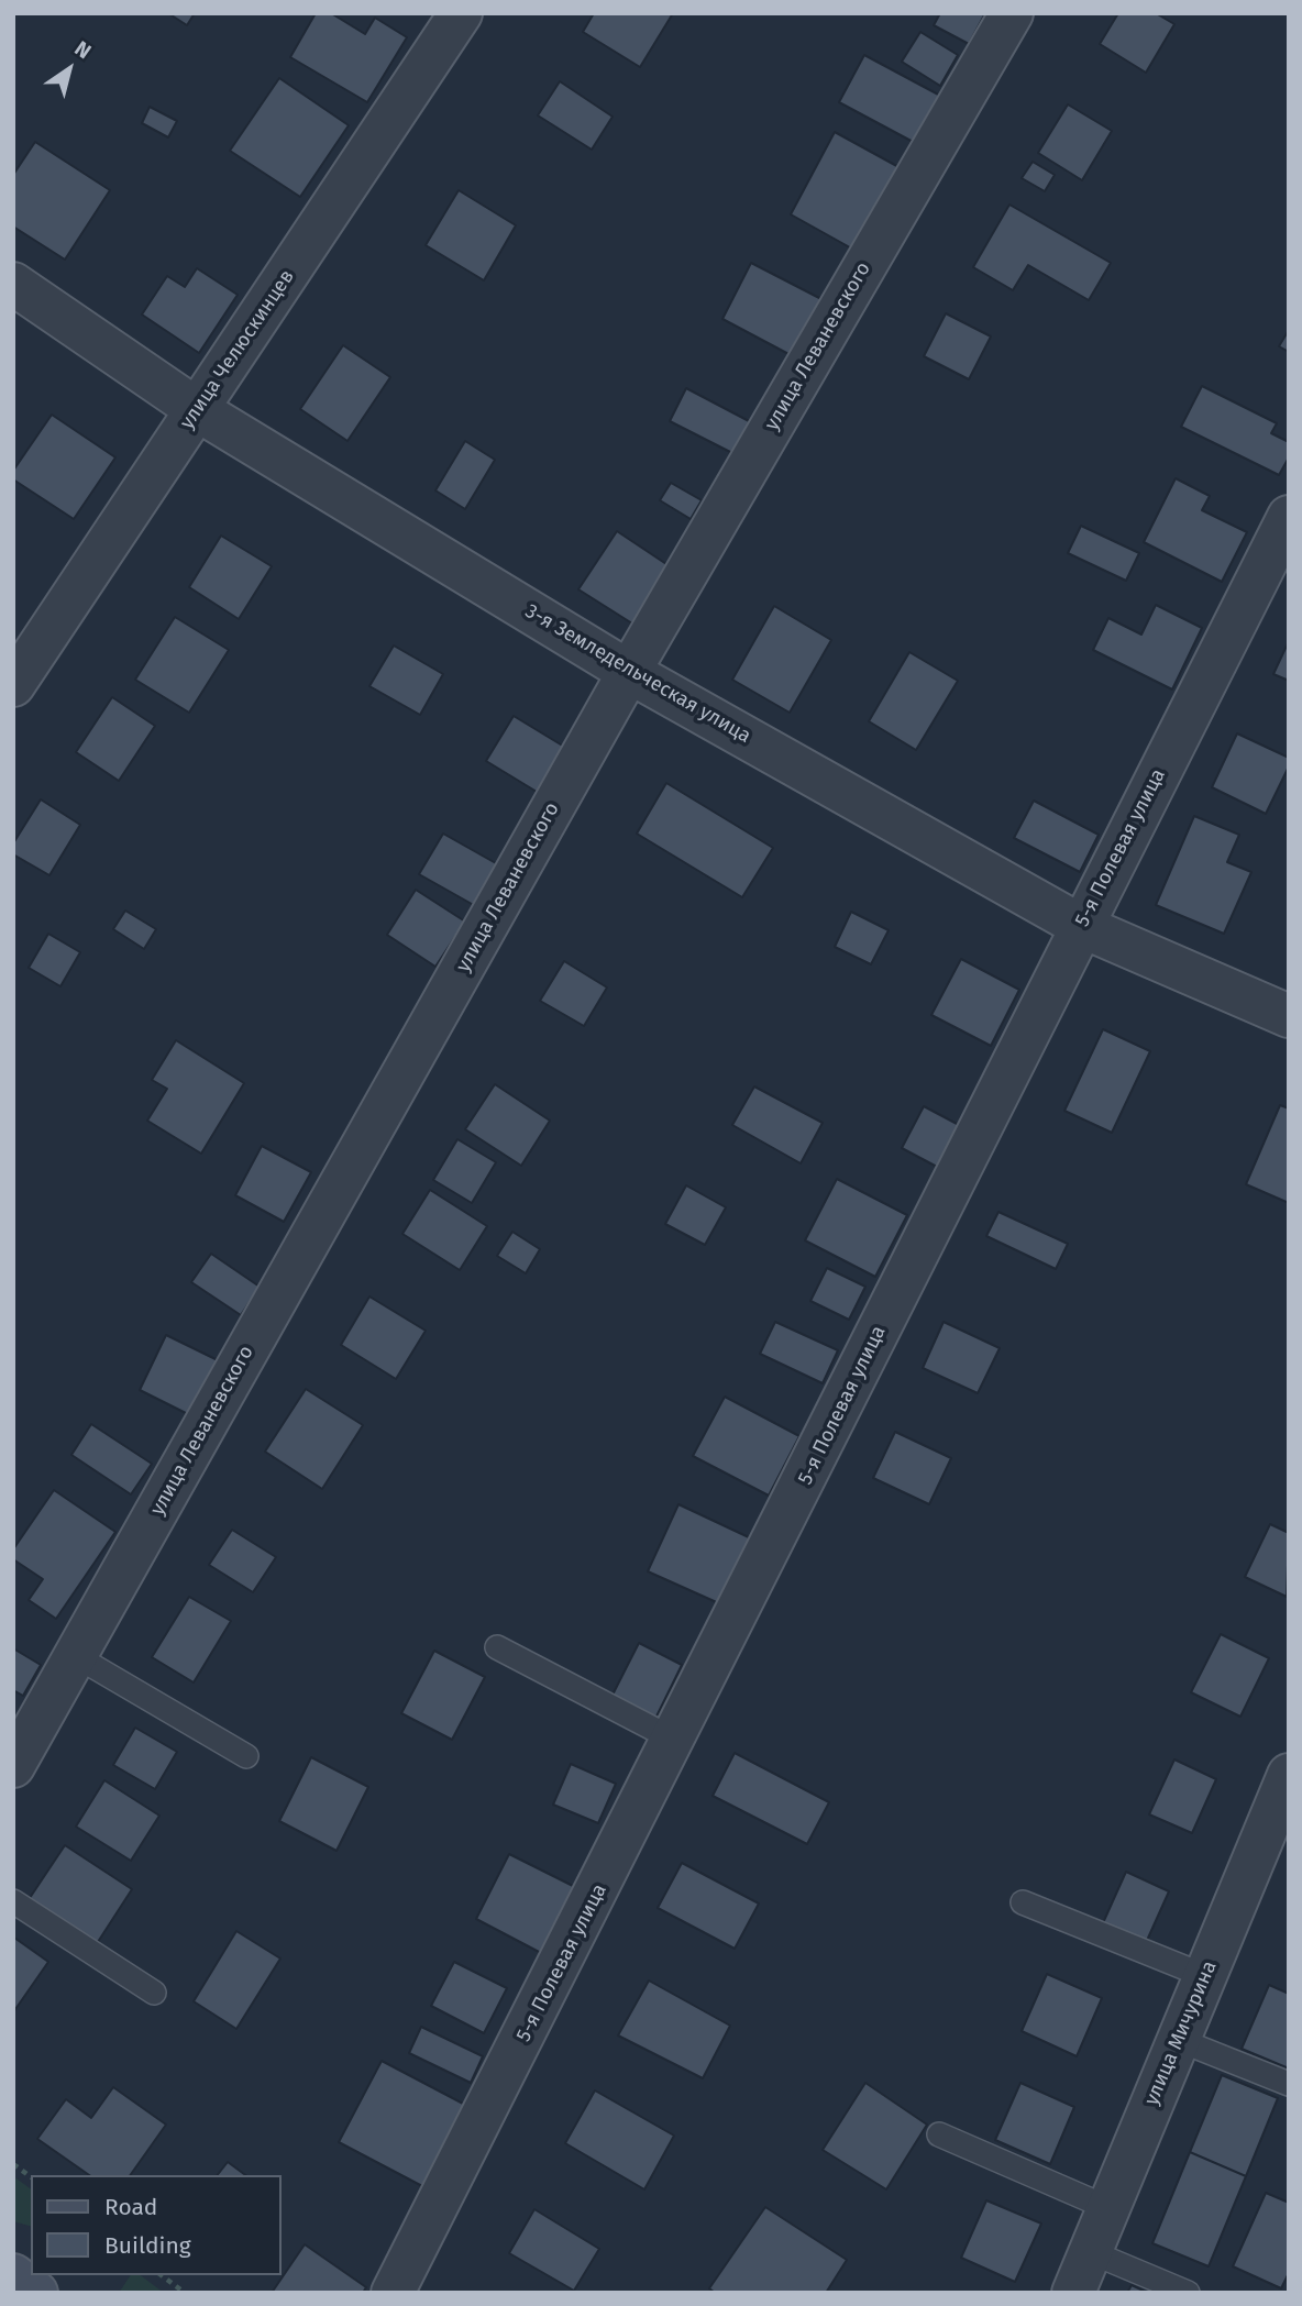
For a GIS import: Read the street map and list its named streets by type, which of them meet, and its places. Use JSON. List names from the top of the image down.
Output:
{
  "streets": {
    "street": [
      "улица Леваневского",
      "улица Челюскинцев",
      "3-я Земледельческая улица",
      "5-я Полевая улица",
      "улица Мичурина"
    ]
  },
  "crossings": [
    ["улица Леваневского", "3-я Земледельческая улица"],
    ["улица Челюскинцев", "3-я Земледельческая улица"],
    ["3-я Земледельческая улица", "5-я Полевая улица"]
  ],
  "legend": ["Road", "Building"],
  "north": "top right"
}
